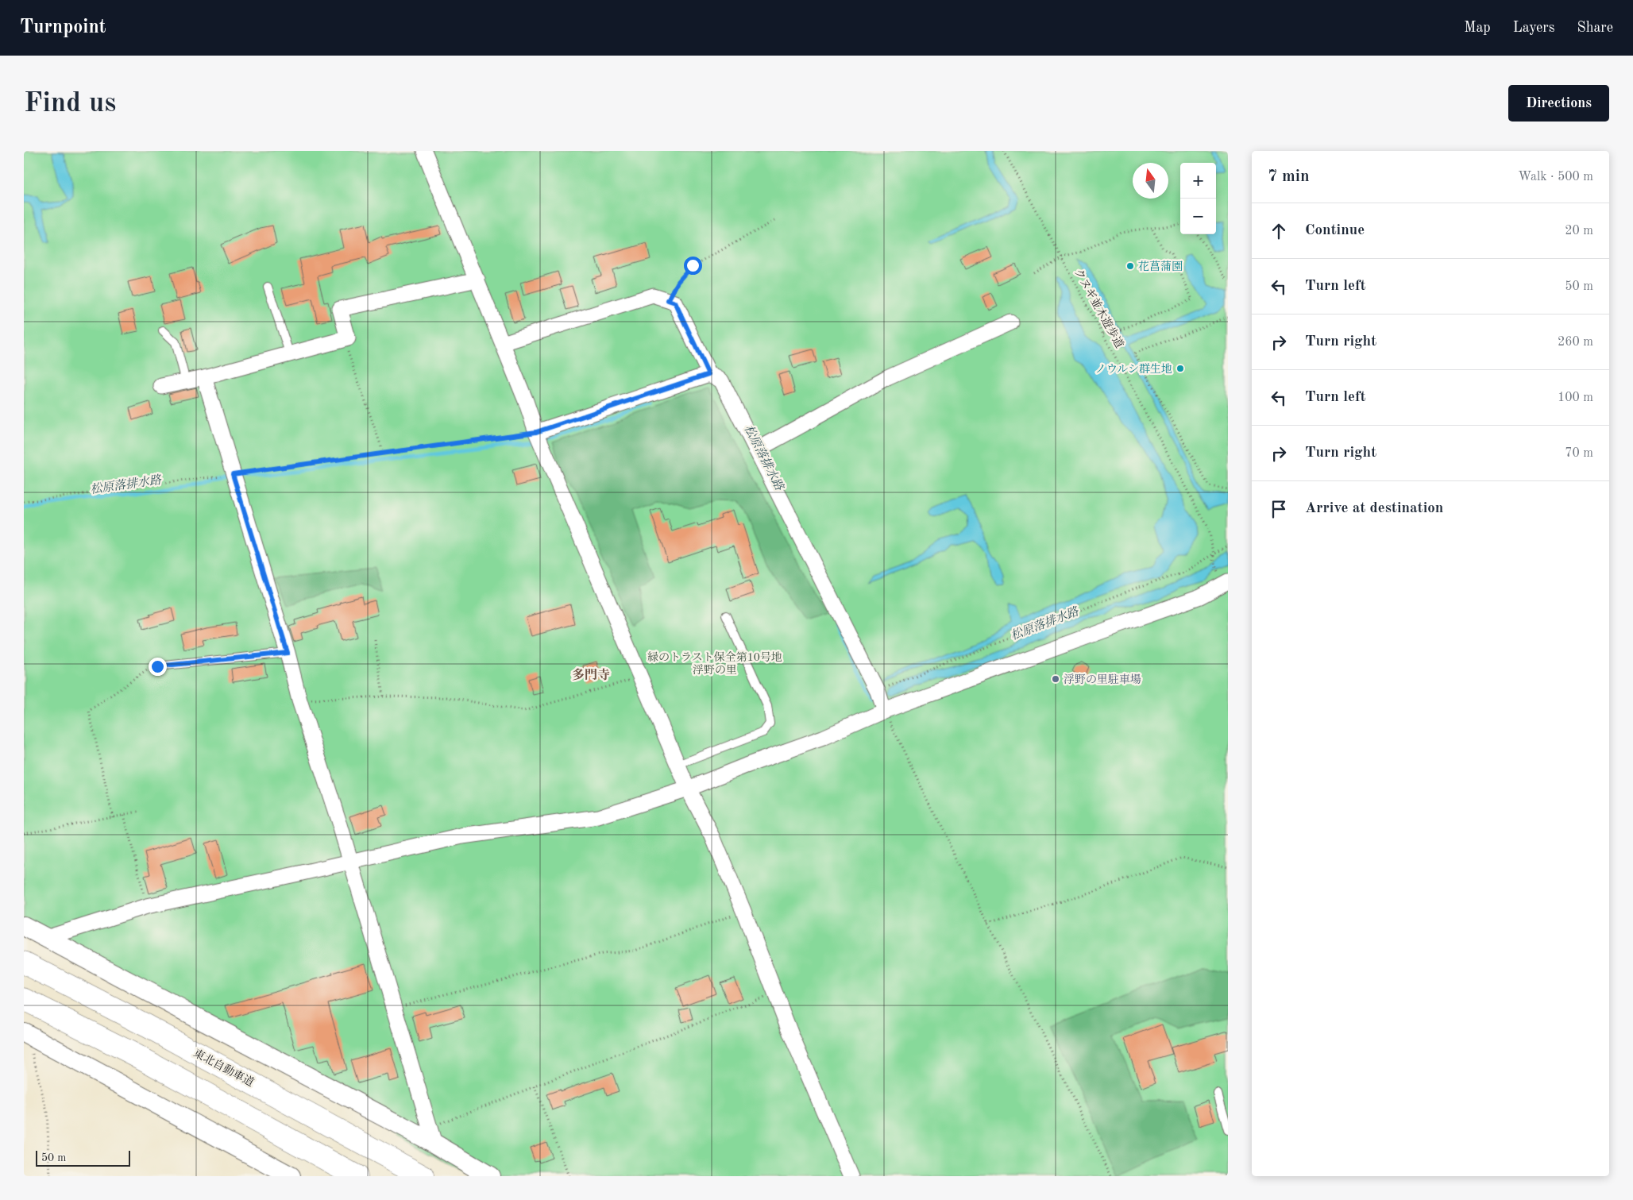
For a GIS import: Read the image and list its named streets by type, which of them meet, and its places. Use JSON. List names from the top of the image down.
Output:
{
  "streets": {
    "highway": ["東北自動車道"],
    "path": ["クヌギ並木遊歩道"]
  },
  "districts": ["多門寺"],
  "water": ["松原落排水路"],
  "parks": ["緑のトラスト保全第10号地 浮野の里"],
  "places": ["花菖蒲園", "ノウルシ群生地", "浮野の里駐車場"],
  "scale_bar": "50 m",
  "north": "top",
  "page": {
    "header": "Turnpoint",
    "nav": ["Map", "Layers", "Share"],
    "buttons": "Directions",
    "title": "Find us",
    "heading": ["7 min", "Walk · 500 m"],
    "map_buttons": ["+", "−"],
    "list": [
      ["Continue", "20 m"],
      ["Turn left", "50 m"],
      ["Turn right", "260 m"],
      ["Turn left", "100 m"],
      ["Turn right", "70 m"],
      "Arrive at destination"
    ],
    "scale": "50 m"
  }
}
